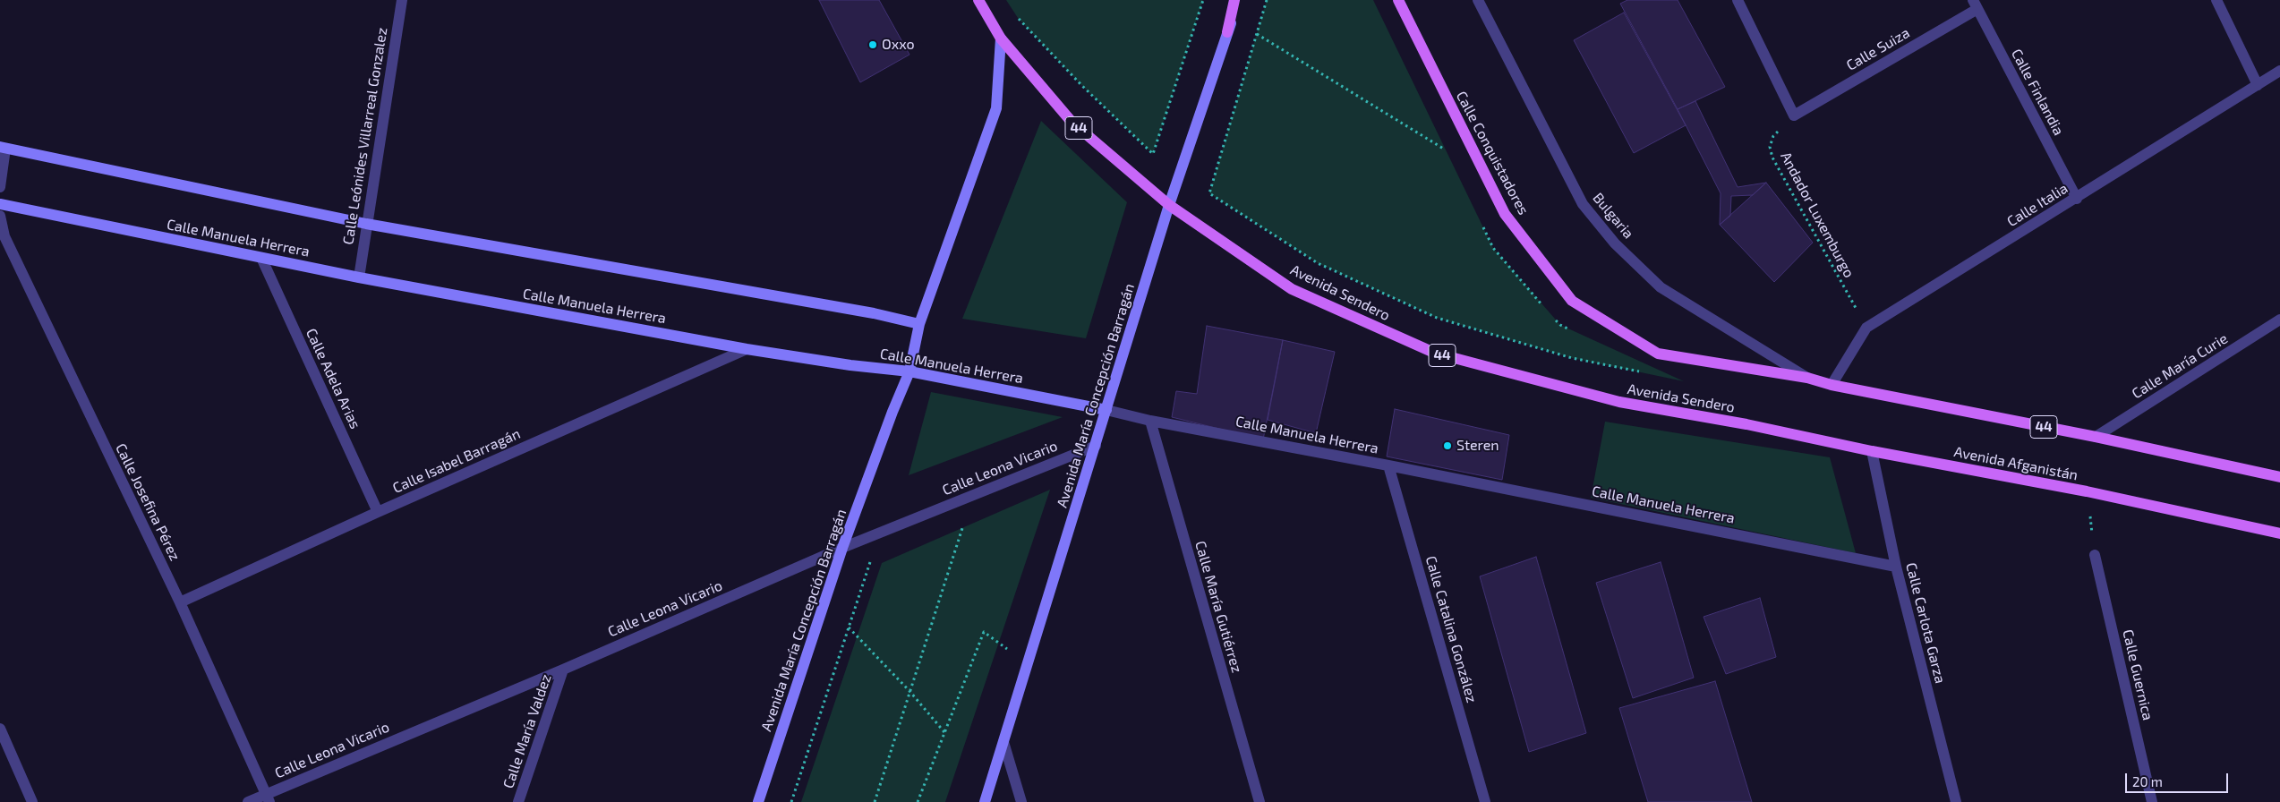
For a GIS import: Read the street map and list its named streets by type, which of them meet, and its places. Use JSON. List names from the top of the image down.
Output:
{
  "streets": {
    "main road": [
      "44",
      "Calle Conquistadores",
      "Avenida Sendero",
      "Avenida Afganistán"
    ],
    "street": [
      "Calle Suiza",
      "Calle Finlandia",
      "Calle Leónides Villarreal Gonzalez",
      "Calle Italia",
      "Bulgaria",
      "Calle Manuela Herrera",
      "Calle María Curie",
      "Calle Adela Arias",
      "Avenida María Concepción Barragán",
      "Calle Isabel Barragán",
      "Calle Leona Vicario",
      "Calle Josefina Pérez",
      "Calle María Gutiérrez",
      "Calle Carlota Garza",
      "Calle Catalina González",
      "Calle Guernica",
      "Calle María Valdez"
    ],
    "path": ["Andador Luxemburgo"]
  },
  "crossings": [
    ["Calle Suiza", "Calle Finlandia"],
    ["Calle Suiza", "Andador Luxemburgo"],
    ["Calle Finlandia", "Calle Italia"],
    ["44", "Calle Conquistadores"],
    ["44", "Calle Italia"],
    ["44", "Bulgaria"],
    ["44", "Avenida Sendero"],
    ["44", "Calle María Curie"],
    ["44", "Avenida María Concepción Barragán"],
    ["Calle Leónides Villarreal Gonzalez", "Calle Manuela Herrera"],
    ["Calle Conquistadores", "Bulgaria"],
    ["Calle Italia", "Andador Luxemburgo"],
    ["Calle Manuela Herrera", "Calle Adela Arias"],
    ["Calle Manuela Herrera", "Avenida María Concepción Barragán"],
    ["Calle Manuela Herrera", "Calle Isabel Barragán"],
    ["Calle Manuela Herrera", "Calle María Gutiérrez"],
    ["Calle Manuela Herrera", "Calle Carlota Garza"],
    ["Calle Manuela Herrera", "Calle Catalina González"],
    ["Avenida Sendero", "Avenida María Concepción Barragán"],
    ["Avenida Sendero", "Avenida Afganistán"],
    ["Calle Adela Arias", "Calle Isabel Barragán"],
    ["Avenida María Concepción Barragán", "Calle Leona Vicario"],
    ["Calle Isabel Barragán", "Calle Josefina Pérez"],
    ["Avenida Afganistán", "Calle Carlota Garza"],
    ["Calle Leona Vicario", "Calle Josefina Pérez"],
    ["Calle Leona Vicario", "Calle María Valdez"]
  ],
  "places": ["Oxxo", "Steren"],
  "scale_bar": "20 m"
}
